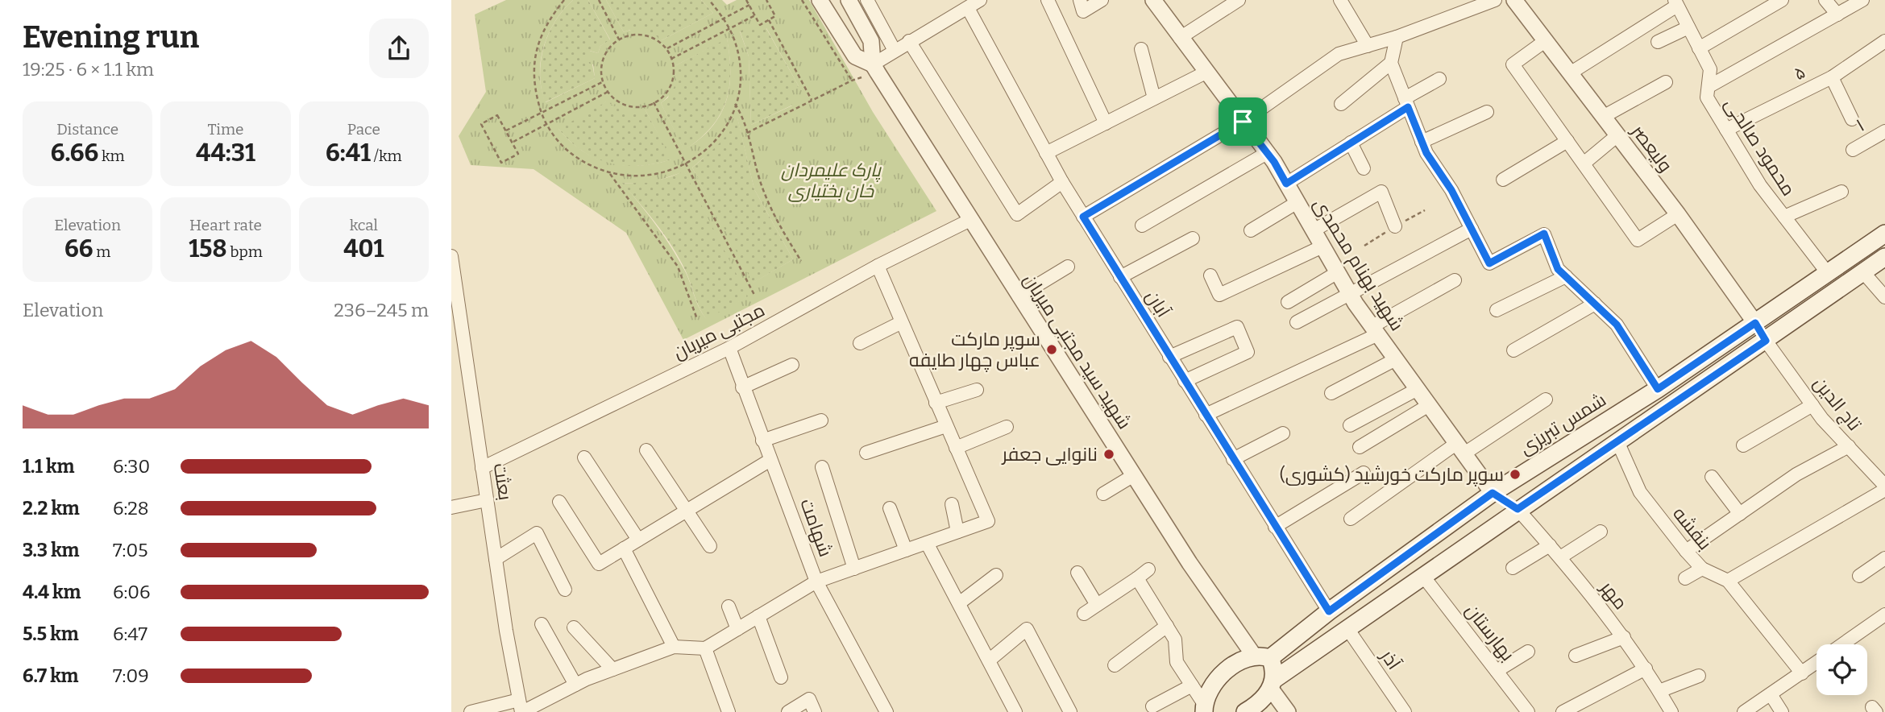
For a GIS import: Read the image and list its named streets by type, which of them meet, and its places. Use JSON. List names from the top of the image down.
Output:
{
  "streets": {
    "main road": ["شمس تبریزی"],
    "street": [
      "۵",
      "۱",
      "محمود صالحی",
      "ولیعصر",
      "شهید بهنام محمدی",
      "آبان",
      "مجتبی میریان",
      "شهید سید مجتبی میریان",
      "تاج الدین",
      "بعثت",
      "شهامت",
      "بنفشه",
      "مهر",
      "بهارستان",
      "آذر"
    ]
  },
  "crossings": [
    ["۵", "محمود صالحی"],
    ["محمود صالحی", "شمس تبریزی"],
    ["ولیعصر", "شمس تبریزی"],
    ["شهید بهنام محمدی", "شمس تبریزی"],
    ["آبان", "شمس تبریزی"],
    ["مجتبی میریان", "شهید سید مجتبی میریان"],
    ["مجتبی میریان", "بعثت"],
    ["مجتبی میریان", "شهامت"],
    ["شهید سید مجتبی میریان", "شمس تبریزی"]
  ],
  "parks": ["پارک علیمردان خان بختیاری"],
  "places": ["سوپر مارکت عباس چهار طایفه", "نانوایی جعفر", "سوپر مارکت خورشید (کشوری)"],
  "page": {
    "heading": ["Evening run", "19:25 · 6 × 1.1 km"],
    "stats": [
      ["Distance", "6.66 km"],
      ["Time", "44:31"],
      ["Pace", "6:41 /km"],
      ["Elevation", "66 m"],
      ["Heart rate", "158 bpm"],
      ["kcal", "401"]
    ],
    "chart": ["Elevation", "236–245 m"],
    "list": [
      {
        "name": "1.1 km",
        "note": "6:30"
      },
      {
        "name": "2.2 km",
        "note": "6:28"
      },
      {
        "name": "3.3 km",
        "note": "7:05"
      },
      {
        "name": "4.4 km",
        "note": "6:06"
      },
      {
        "name": "5.5 km",
        "note": "6:47"
      },
      {
        "name": "6.7 km",
        "note": "7:09"
      }
    ]
  }
}
